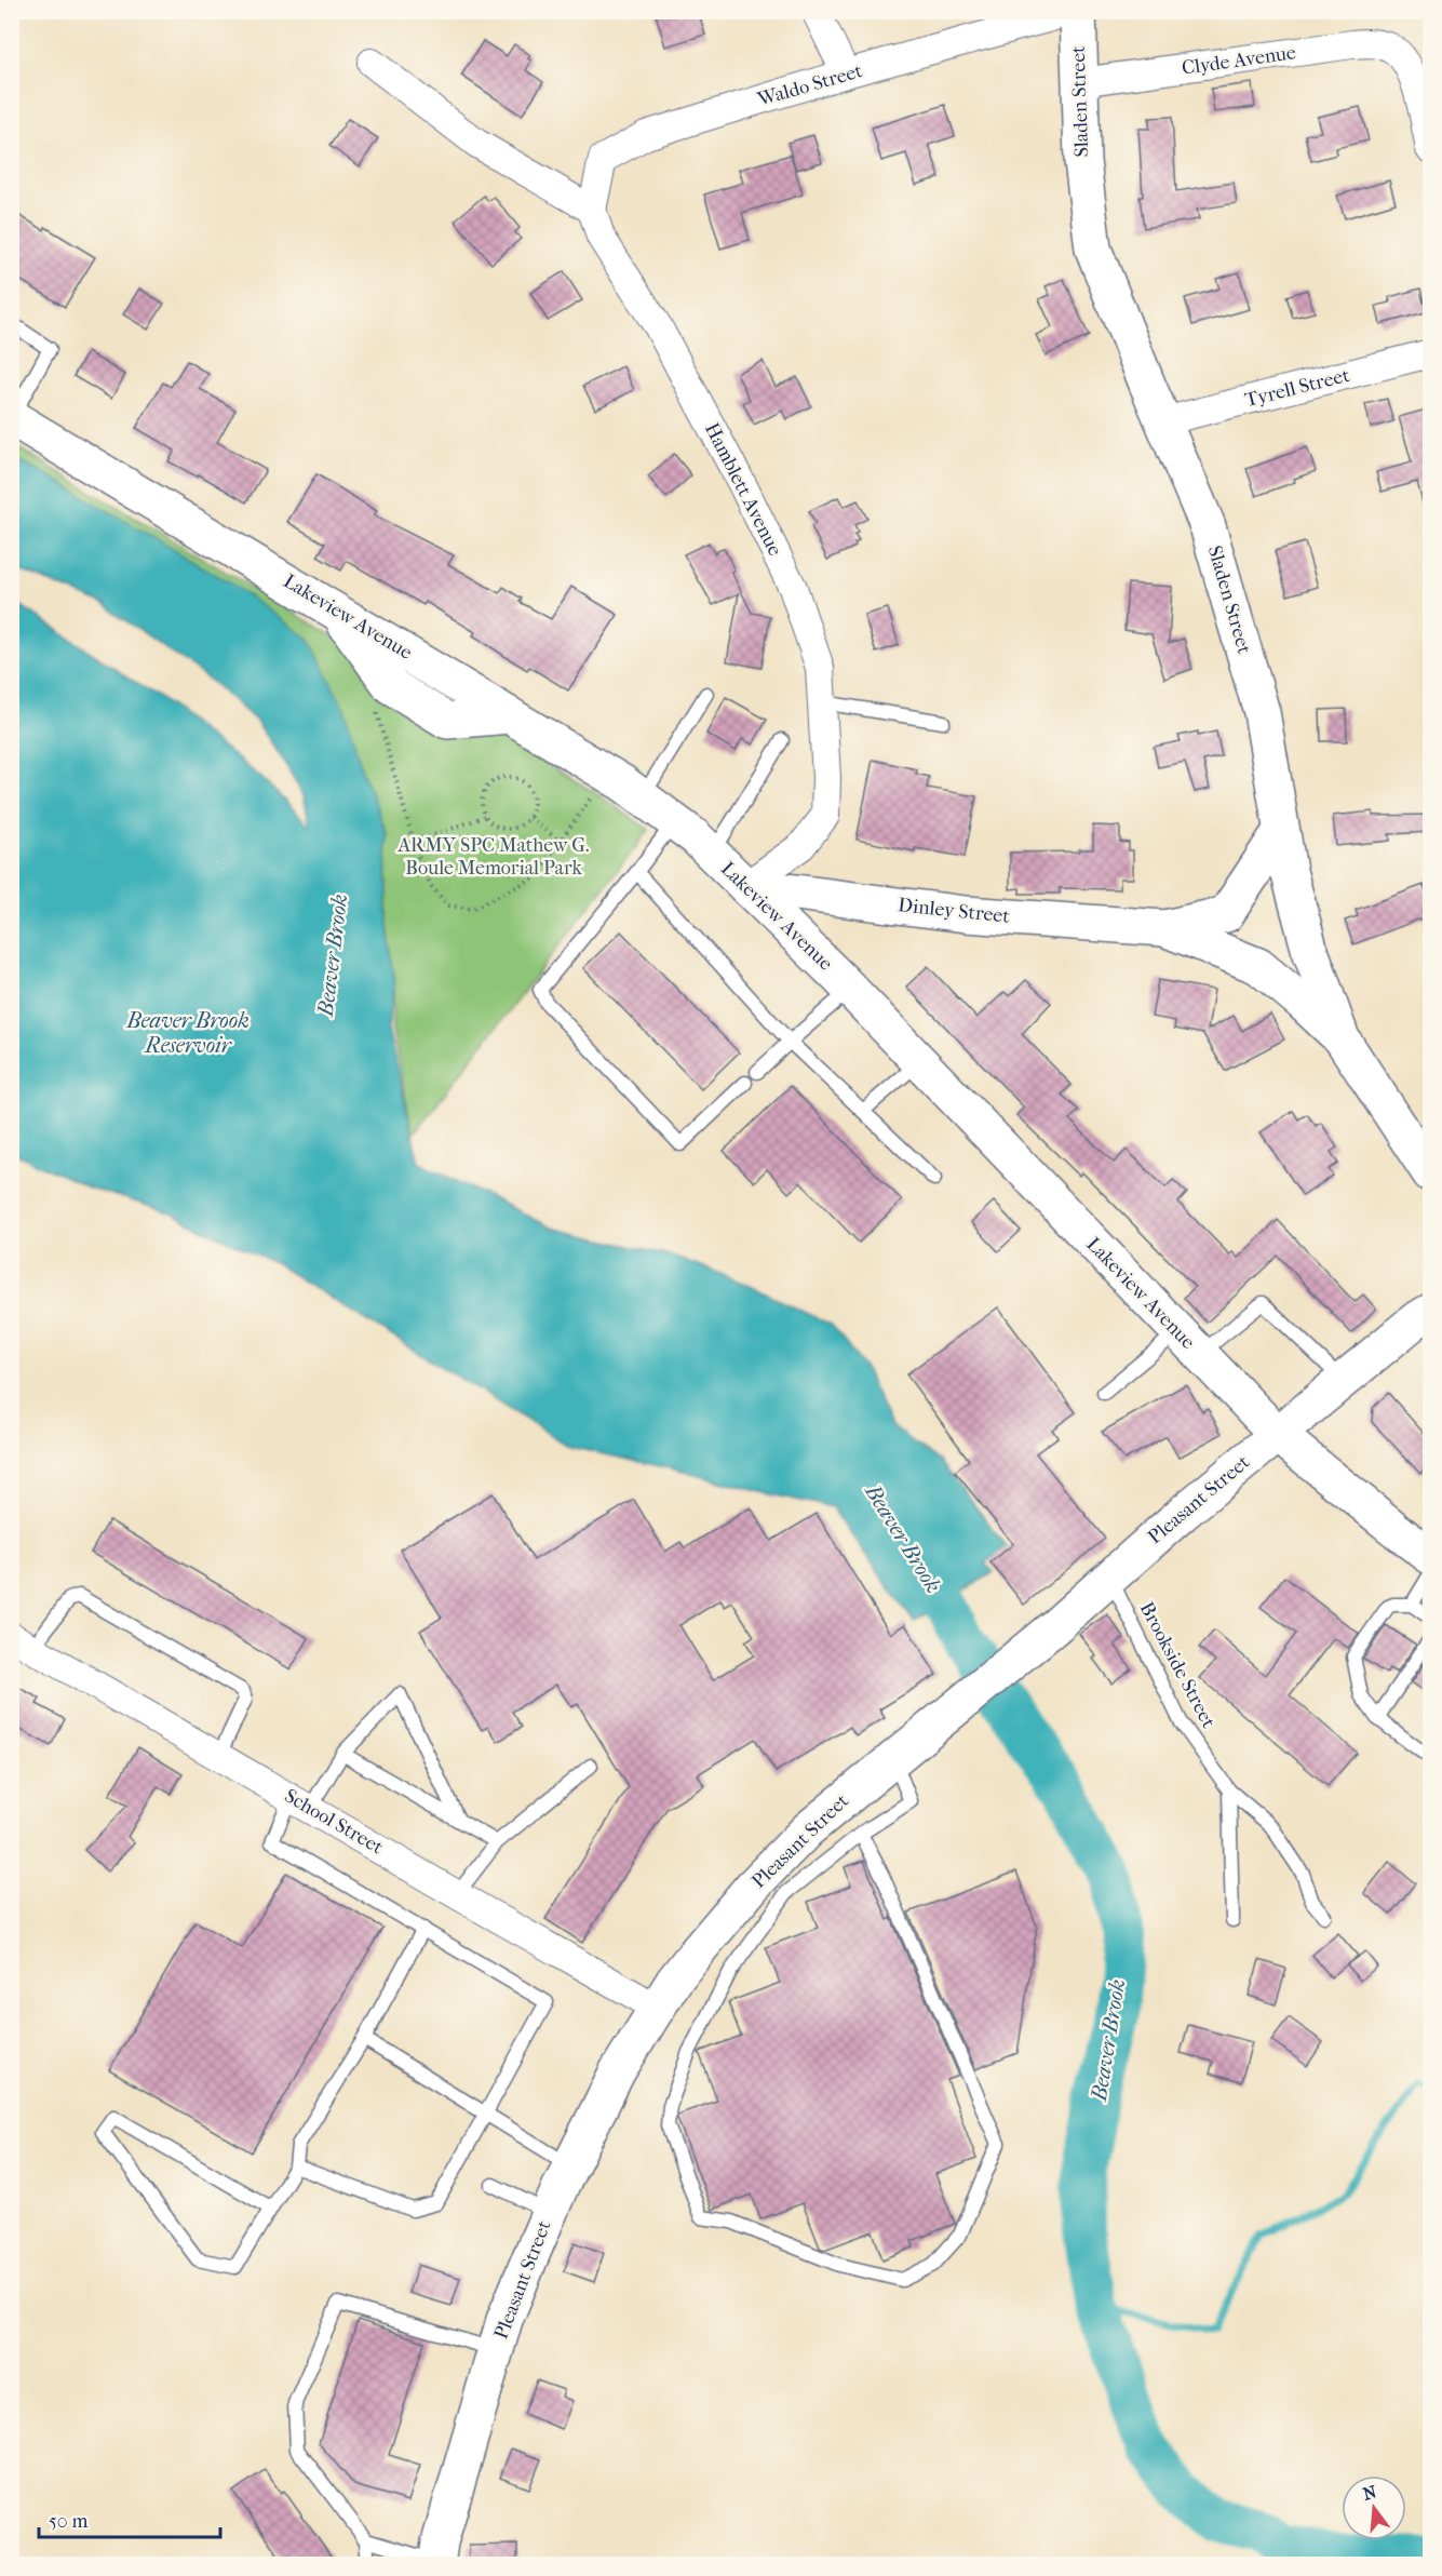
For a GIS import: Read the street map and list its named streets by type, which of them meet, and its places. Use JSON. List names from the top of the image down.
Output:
{
  "streets": {
    "main road": [
      "Sladen Street",
      "Lakeview Avenue",
      "Dinley Street",
      "Pleasant Street"
    ],
    "street": [
      "Clyde Avenue",
      "Waldo Street",
      "Tyrell Street",
      "Hamblett Avenue",
      "School Street"
    ],
    "lane": ["Brookside Street"]
  },
  "crossings": [
    ["Clyde Avenue", "Sladen Street"],
    ["Waldo Street", "Sladen Street"],
    ["Waldo Street", "Hamblett Avenue"],
    ["Sladen Street", "Tyrell Street"],
    ["Sladen Street", "Dinley Street"],
    ["Hamblett Avenue", "Lakeview Avenue"],
    ["Hamblett Avenue", "Dinley Street"],
    ["Lakeview Avenue", "Dinley Street"],
    ["Lakeview Avenue", "Pleasant Street"],
    ["Pleasant Street", "Brookside Street"],
    ["Pleasant Street", "School Street"]
  ],
  "water": ["Beaver Brook", "Beaver Brook Reservoir"],
  "parks": ["ARMY SPC Mathew G. Boule Memorial Park"],
  "scale_bar": "50 m",
  "north": "top"
}
